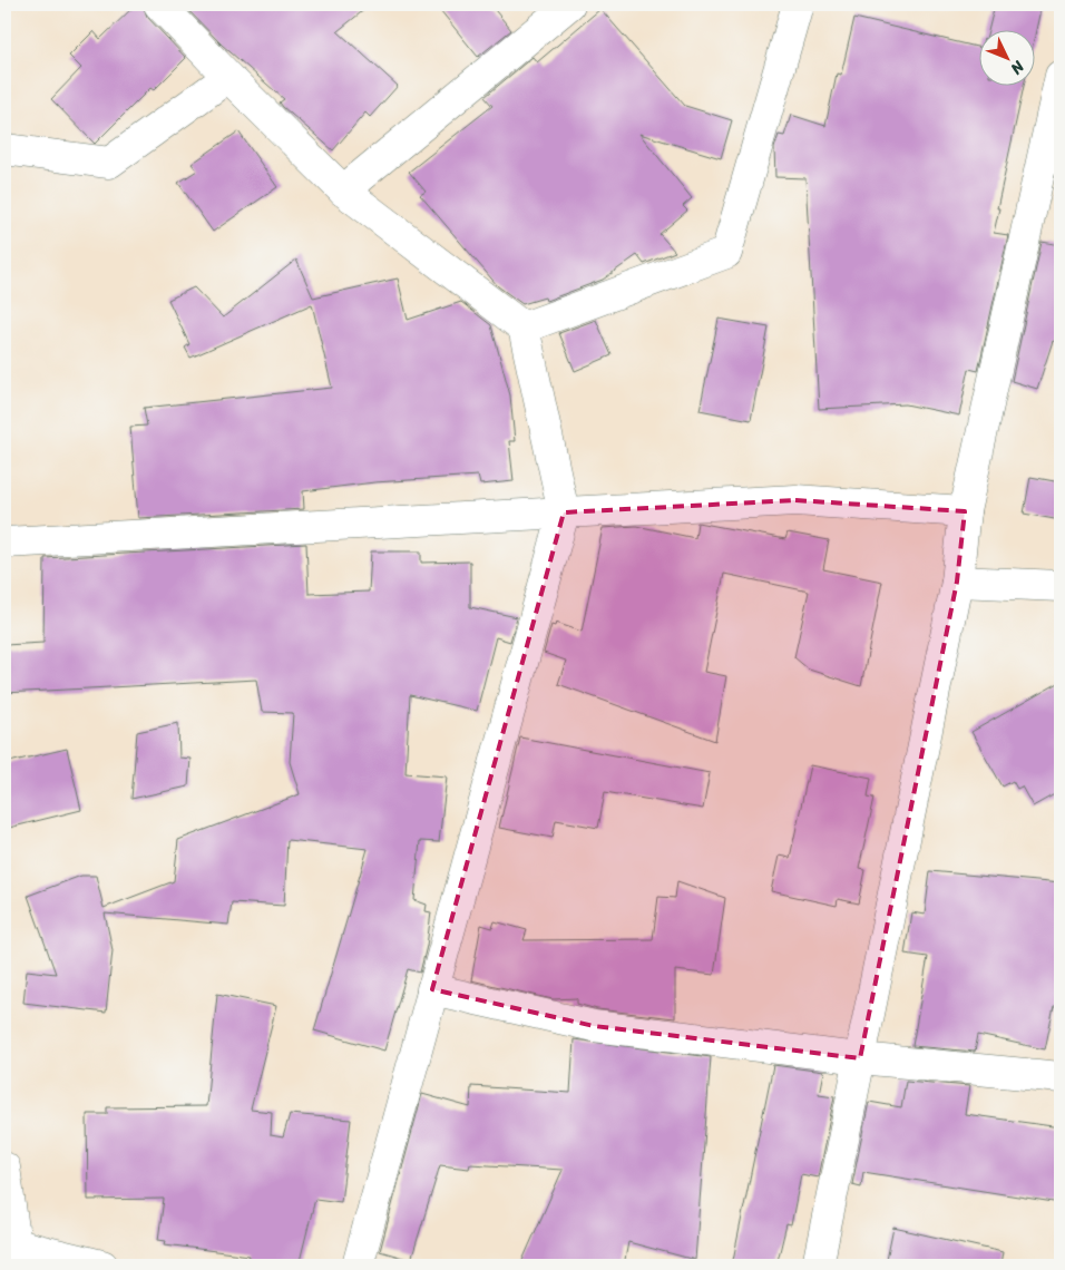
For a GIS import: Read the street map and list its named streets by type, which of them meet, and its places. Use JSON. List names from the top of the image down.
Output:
{
  "north": "bottom right"
}
